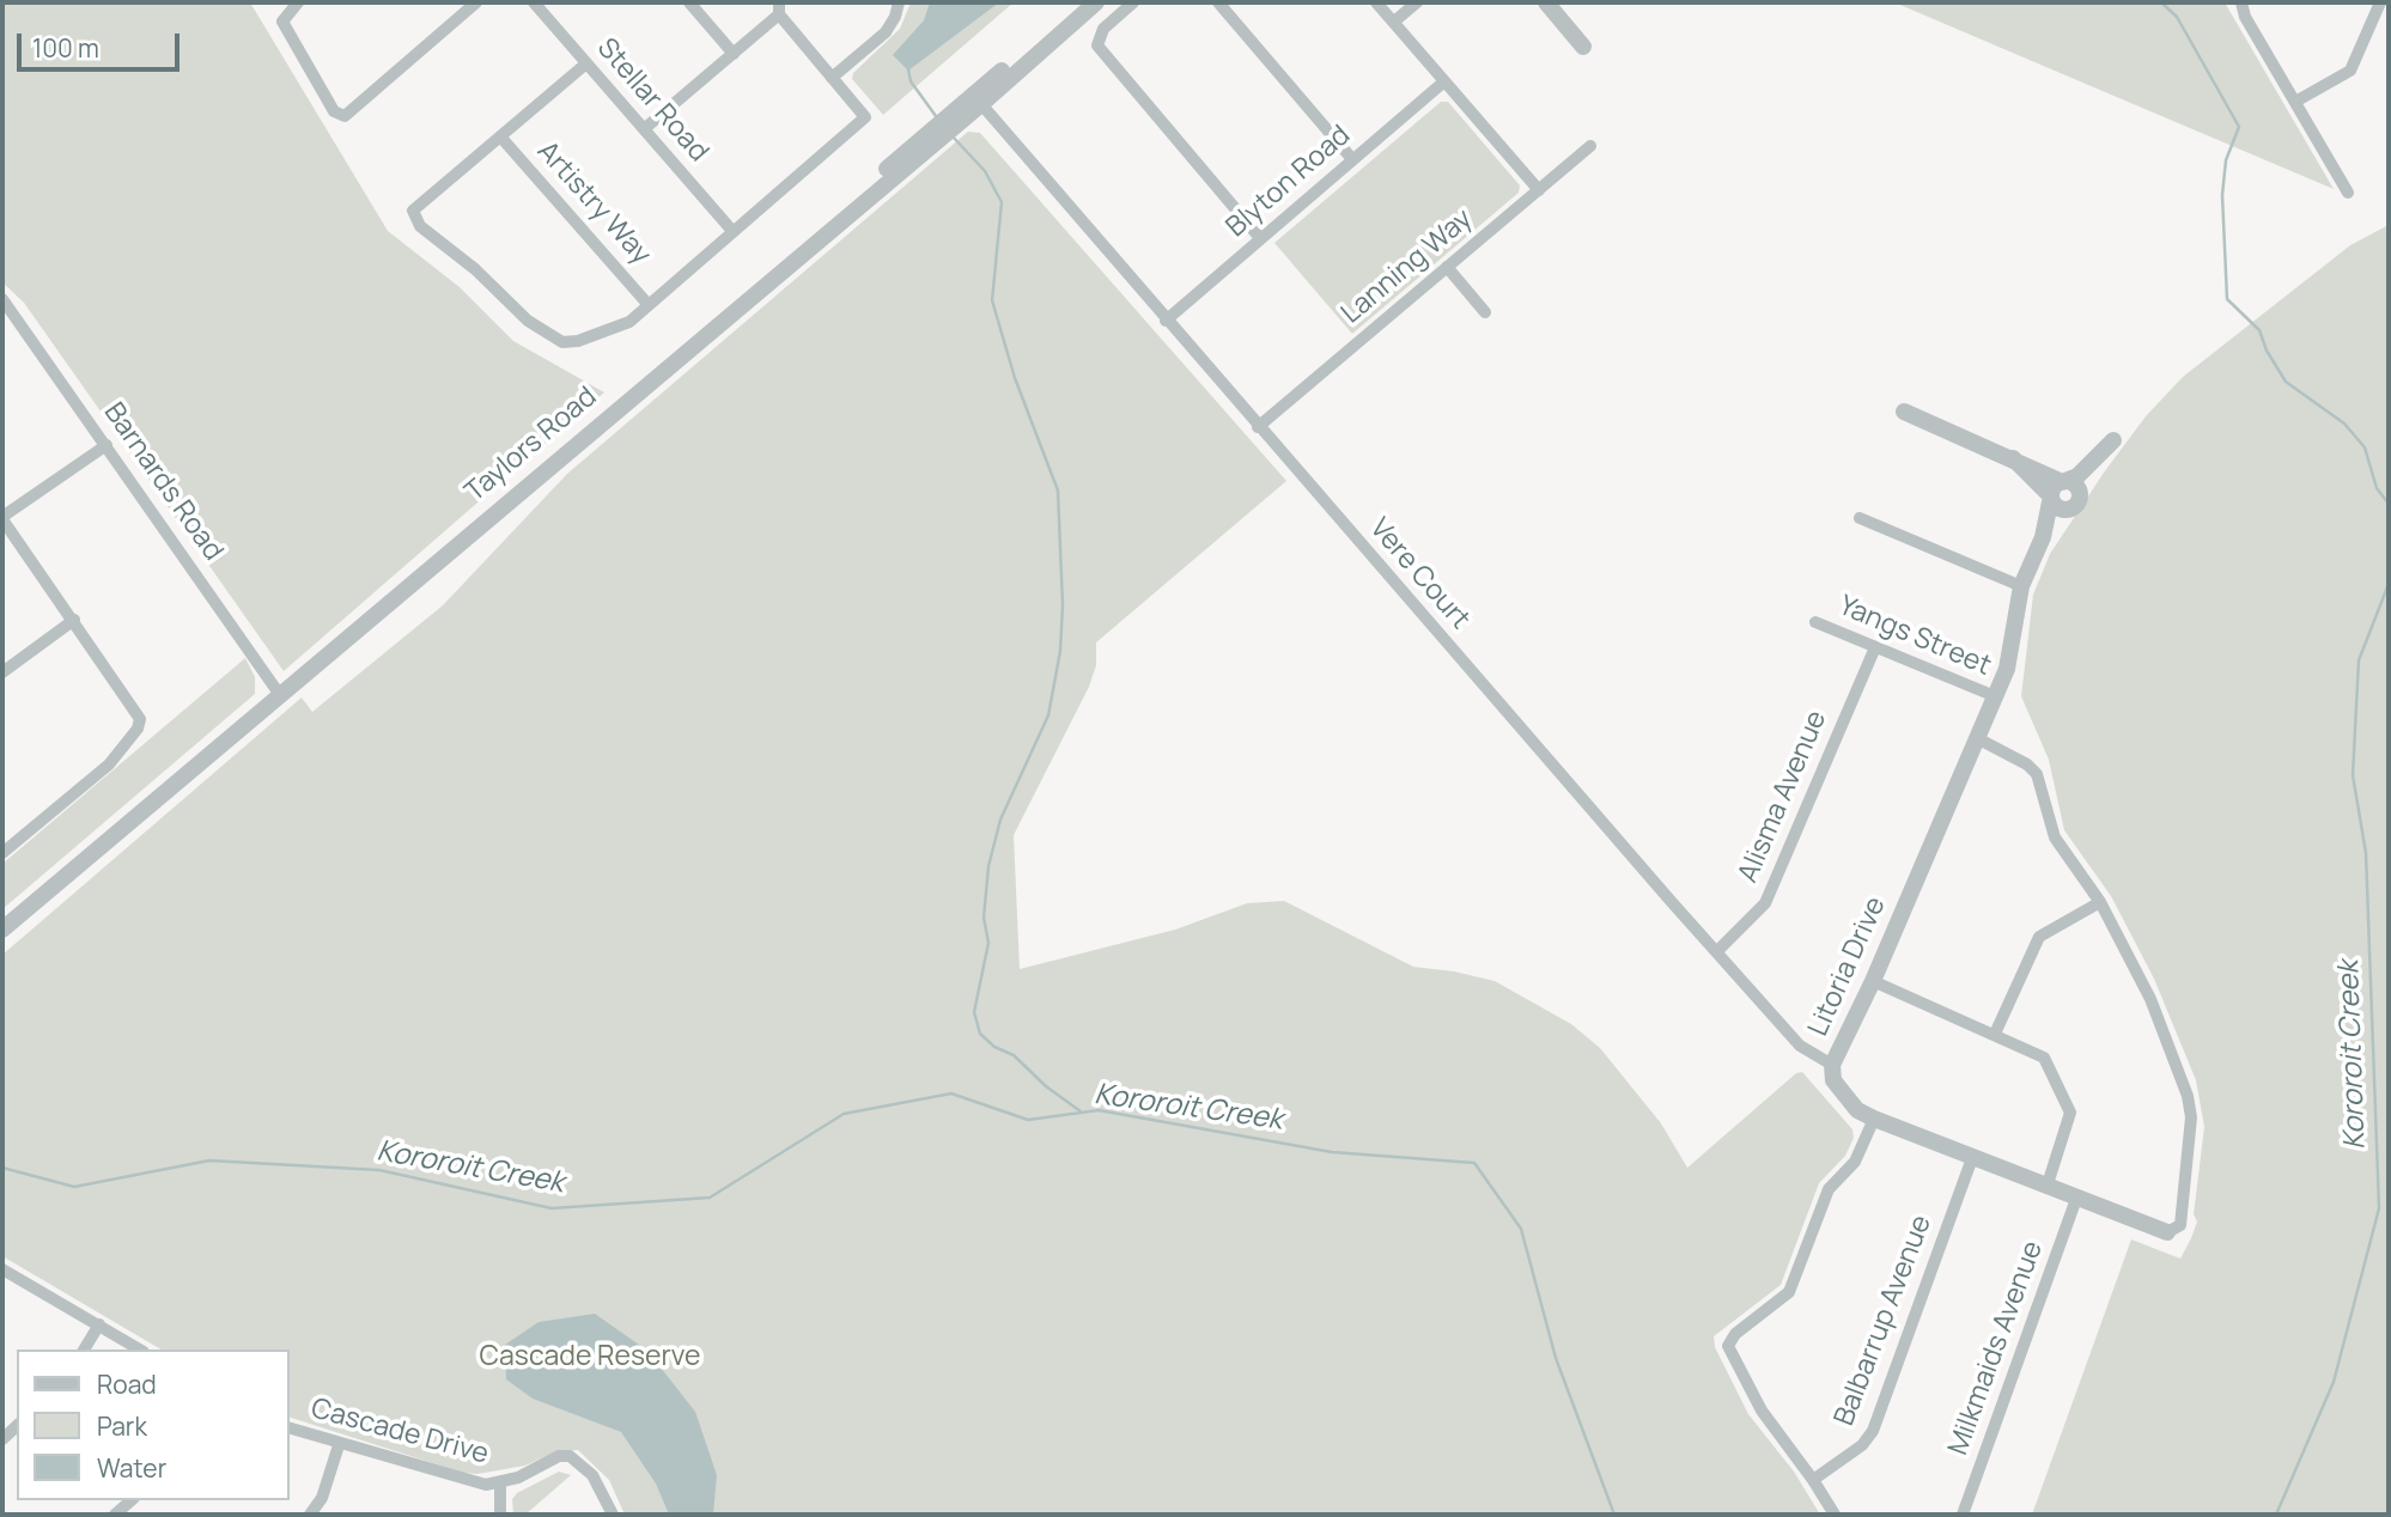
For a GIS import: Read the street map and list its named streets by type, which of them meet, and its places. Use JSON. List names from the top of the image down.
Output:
{
  "streets": {
    "street": [
      "Stellar Road",
      "Blyton Road",
      "Artistry Way",
      "Lanning Way",
      "Taylors Road",
      "Barnards Road",
      "Vere Court",
      "Yangs Street",
      "Alisma Avenue",
      "Litoria Drive",
      "Balbarrup Avenue",
      "Milkmaids Avenue",
      "Cascade Drive"
    ]
  },
  "crossings": [
    ["Blyton Road", "Vere Court"],
    ["Lanning Way", "Vere Court"],
    ["Taylors Road", "Barnards Road"],
    ["Taylors Road", "Vere Court"],
    ["Vere Court", "Alisma Avenue"],
    ["Vere Court", "Litoria Drive"],
    ["Yangs Street", "Alisma Avenue"],
    ["Yangs Street", "Litoria Drive"],
    ["Litoria Drive", "Balbarrup Avenue"],
    ["Litoria Drive", "Milkmaids Avenue"]
  ],
  "water": ["Kororoit Creek"],
  "parks": ["Cascade Reserve"],
  "legend": ["Road", "Park", "Water"],
  "scale_bar": "100 m"
}
